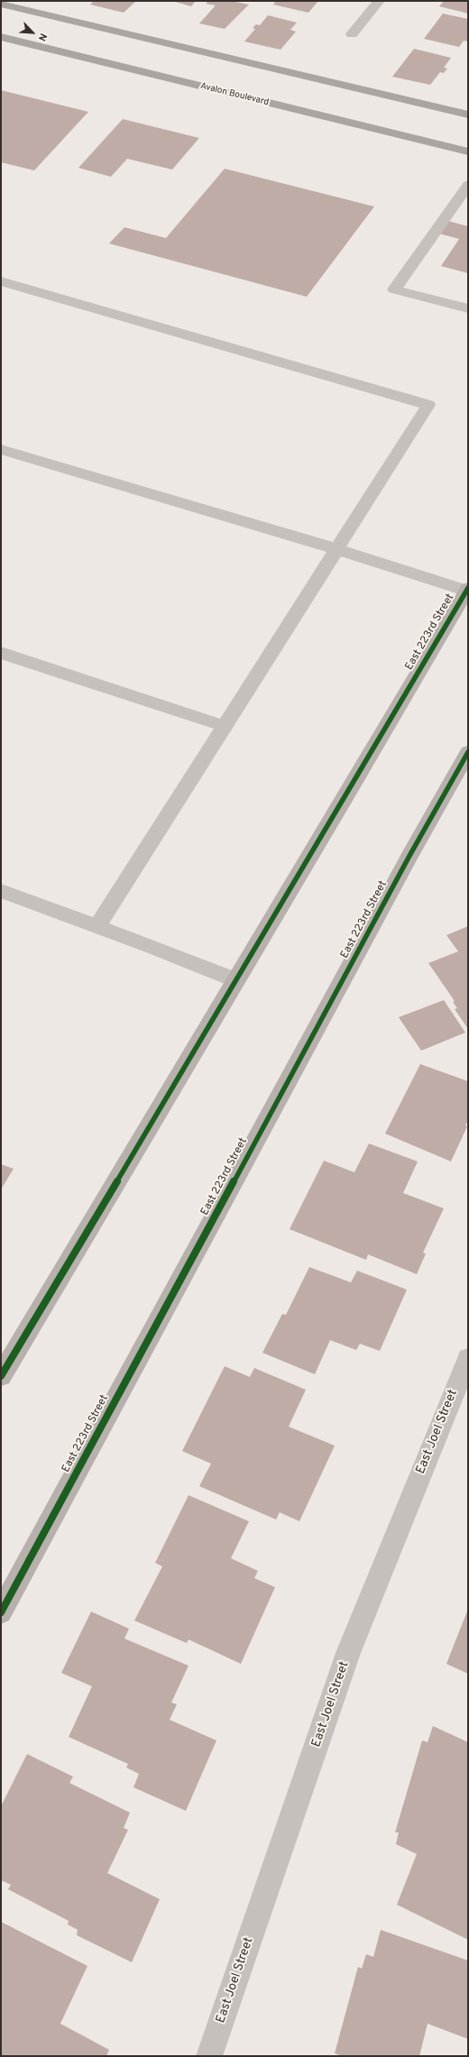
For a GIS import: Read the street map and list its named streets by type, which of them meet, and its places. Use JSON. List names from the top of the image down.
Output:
{
  "streets": {
    "main road": ["Avalon Boulevard", "East 223rd Street"],
    "street": ["East Joel Street"]
  },
  "north": "bottom right"
}
